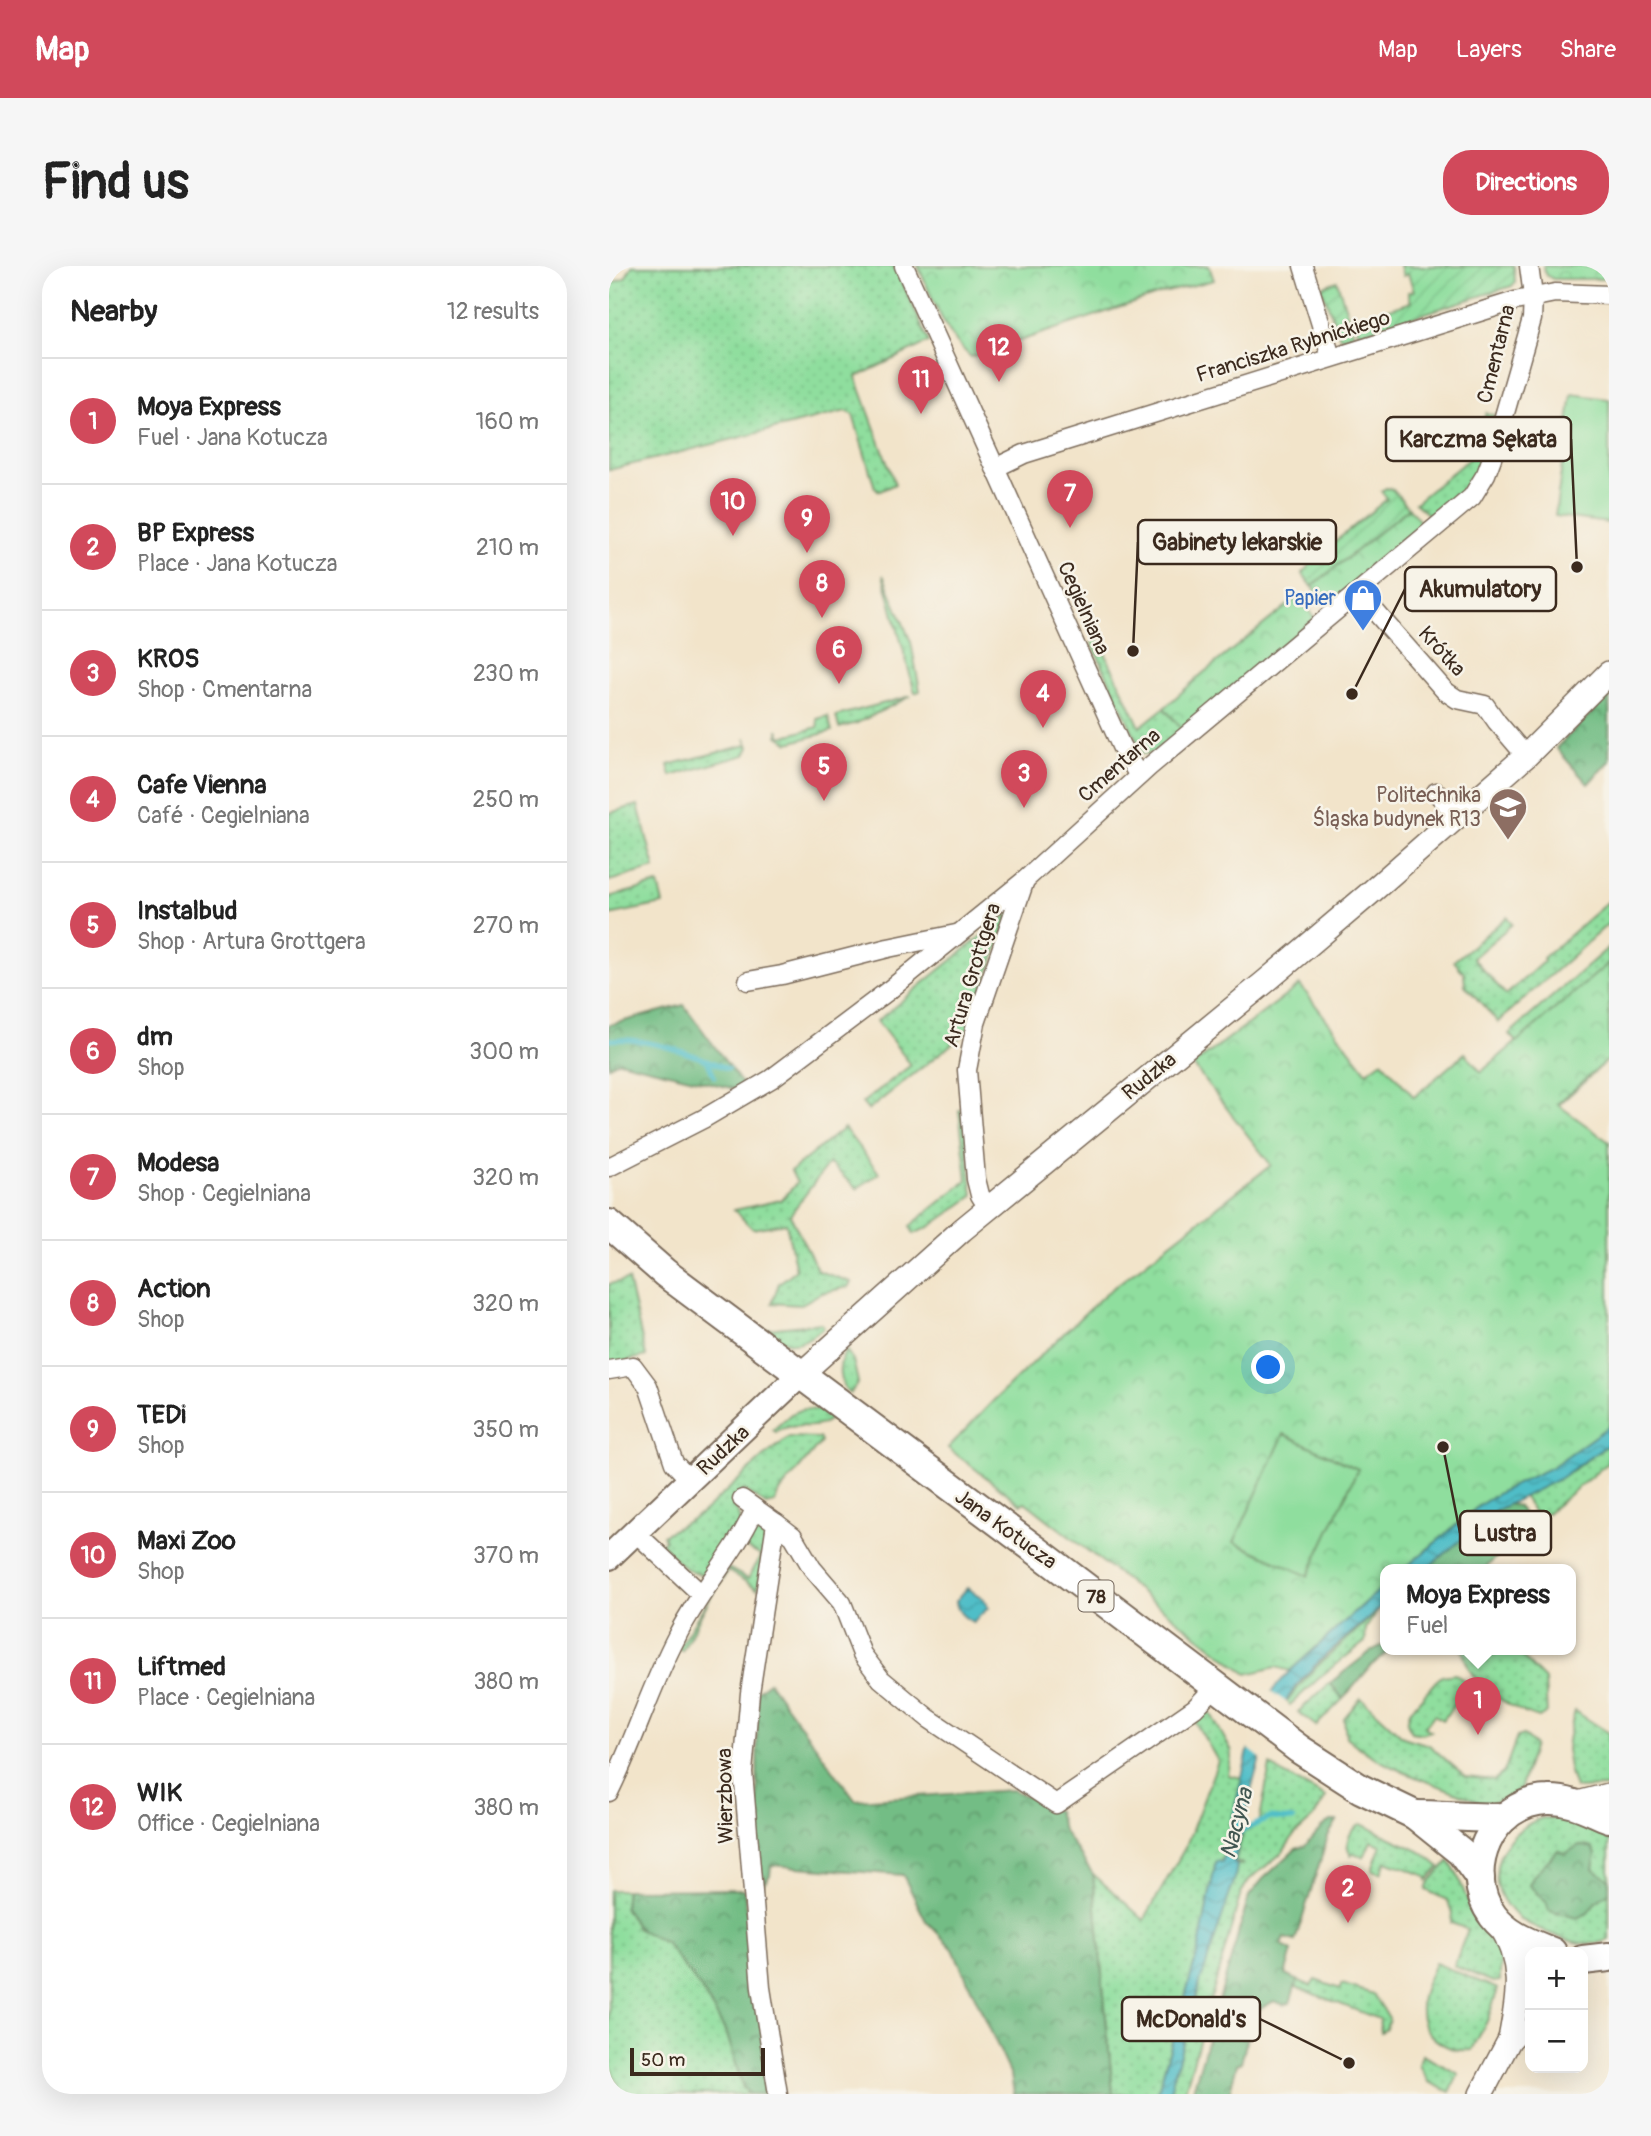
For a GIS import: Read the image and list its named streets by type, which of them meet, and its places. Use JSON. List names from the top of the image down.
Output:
{
  "streets": {
    "main road": ["Rudzka", "Jana Kotucza", "78"],
    "street": [
      "Franciszka Rybnickiego",
      "Cmentarna",
      "Cegielniana",
      "Krótka",
      "Artura Grottgera",
      "Wierzbowa"
    ]
  },
  "crossings": [
    ["Franciszka Rybnickiego", "Cmentarna"],
    ["Franciszka Rybnickiego", "Cegielniana"],
    ["Cmentarna", "Cegielniana"],
    ["Cmentarna", "Krótka"],
    ["Cmentarna", "Artura Grottgera"],
    ["Krótka", "Rudzka"],
    ["Artura Grottgera", "Rudzka"],
    ["Rudzka", "Jana Kotucza"],
    ["Jana Kotucza", "78"]
  ],
  "water": ["Nacyna"],
  "places": {
    "other": [
      "Karczma Sękata",
      "Gabinety lekarskie",
      "Akumulatory",
      "Lustra",
      "McDonald's"
    ],
    "shop": ["Papier"],
    "school or university": ["Politechnika Śląska budynek R13"]
  },
  "scale_bar": "50 m",
  "page": {
    "header": "Map",
    "nav": ["Map", "Layers", "Share"],
    "buttons": "Directions",
    "title": "Find us",
    "heading": ["Nearby", "12 results"],
    "pins": [
      "12",
      "11",
      "7",
      "10",
      "9",
      "8",
      "6",
      "4",
      "5",
      "3",
      "1",
      "2"
    ],
    "list": [
      {
        "mark": "1",
        "name": "Moya Express",
        "note": "Fuel · Jana Kotucza",
        "value": "160 m"
      },
      {
        "mark": "2",
        "name": "BP Express",
        "note": "Place · Jana Kotucza",
        "value": "210 m"
      },
      {
        "mark": "3",
        "name": "KROS",
        "note": "Shop · Cmentarna",
        "value": "230 m"
      },
      {
        "mark": "4",
        "name": "Cafe Vienna",
        "note": "Café · Cegielniana",
        "value": "250 m"
      },
      {
        "mark": "5",
        "name": "Instalbud",
        "note": "Shop · Artura Grottgera",
        "value": "270 m"
      },
      {
        "mark": "6",
        "name": "dm",
        "note": "Shop",
        "value": "300 m"
      },
      {
        "mark": "7",
        "name": "Modesa",
        "note": "Shop · Cegielniana",
        "value": "320 m"
      },
      {
        "mark": "8",
        "name": "Action",
        "note": "Shop",
        "value": "320 m"
      },
      {
        "mark": "9",
        "name": "TEDi",
        "note": "Shop",
        "value": "350 m"
      },
      {
        "mark": "10",
        "name": "Maxi Zoo",
        "note": "Shop",
        "value": "370 m"
      },
      {
        "mark": "11",
        "name": "Liftmed",
        "note": "Place · Cegielniana",
        "value": "380 m"
      },
      {
        "mark": "12",
        "name": "WIK",
        "note": "Office · Cegielniana",
        "value": "380 m"
      }
    ],
    "popup": ["Moya Express", "Fuel"],
    "map_buttons": ["+", "−"],
    "scale": "50 m"
  }
}
